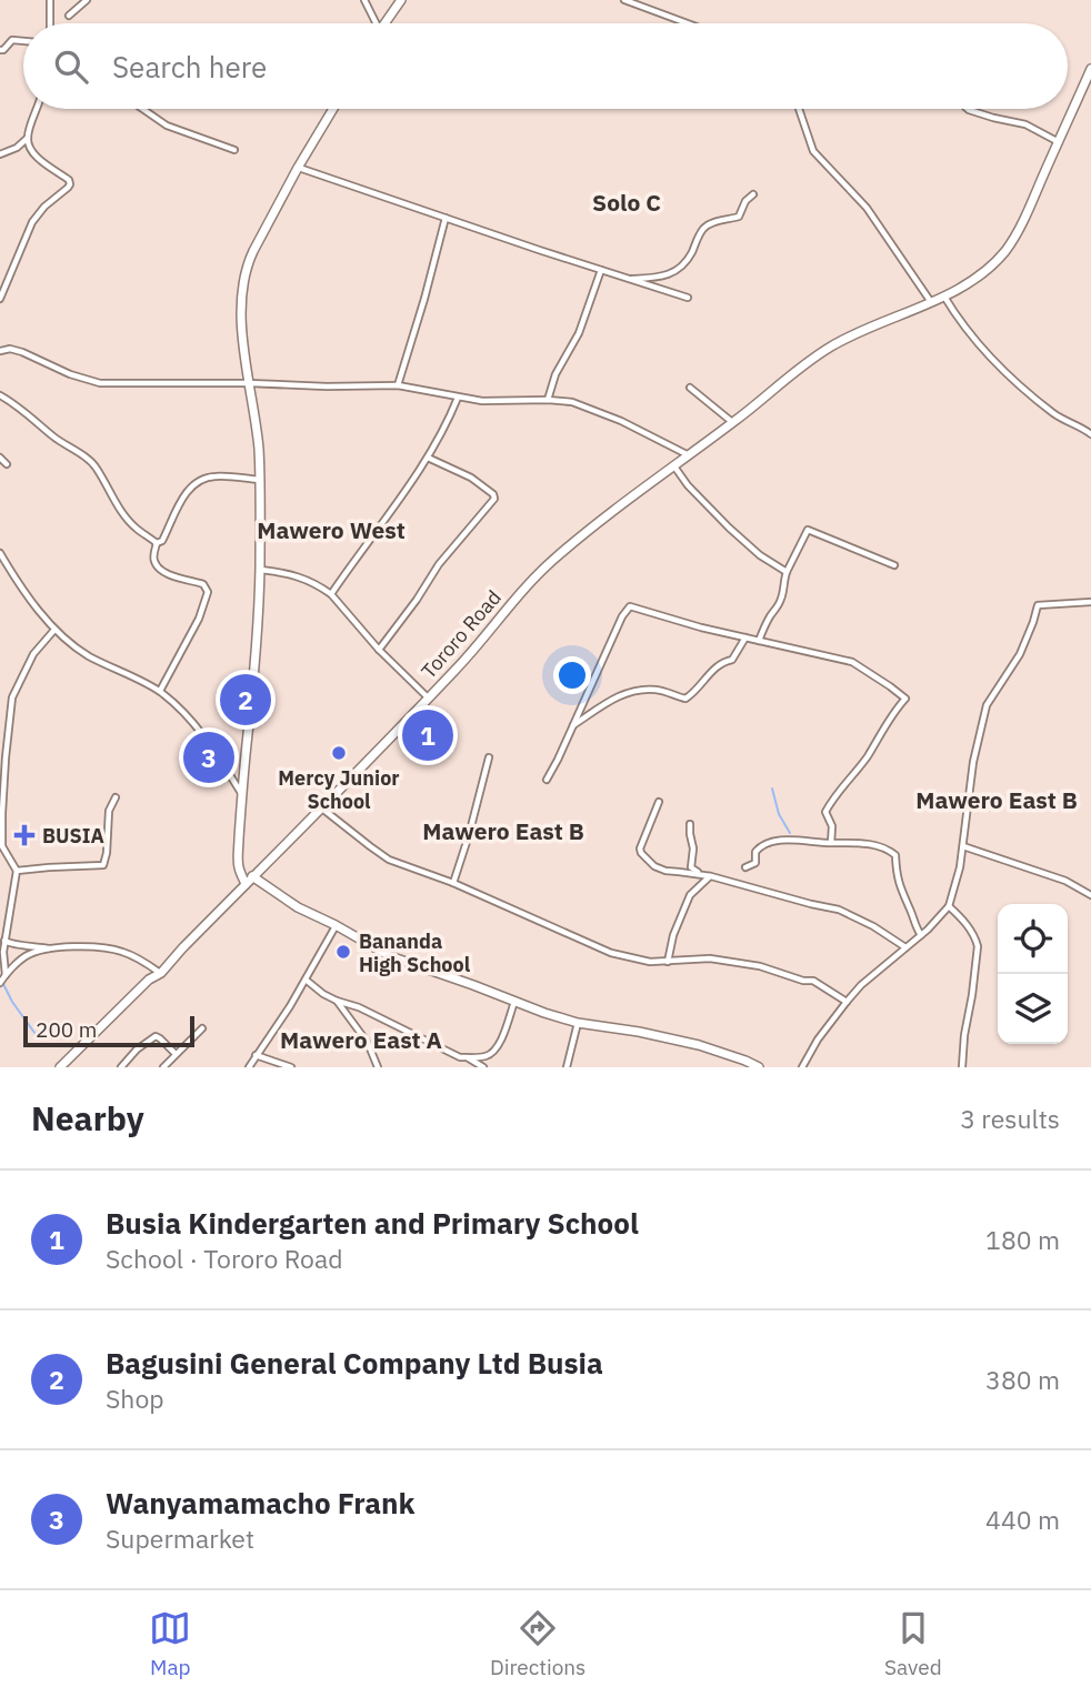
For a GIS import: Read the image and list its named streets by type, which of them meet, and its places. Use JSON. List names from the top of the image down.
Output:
{
  "streets": {
    "main road": ["Tororo Road"]
  },
  "districts": [
    "Solo C",
    "Mawero West",
    "Mawero East B",
    "Mawero East B",
    "Mawero East A"
  ],
  "places": {
    "other": ["Mercy Junior School", "Bananda High School"],
    "health": ["BUSIA"]
  },
  "scale_bar": "200 m",
  "page": {
    "search": "Search here",
    "pins": ["2", "1", "3"],
    "scale": "200 m",
    "heading": ["Nearby", "3 results"],
    "list": [
      {
        "mark": "1",
        "name": "Busia Kindergarten and Primary School",
        "note": "School · Tororo Road",
        "value": "180 m"
      },
      {
        "mark": "2",
        "name": "Bagusini General Company Ltd Busia",
        "note": "Shop",
        "value": "380 m"
      },
      {
        "mark": "3",
        "name": "Wanyamamacho Frank",
        "note": "Supermarket",
        "value": "440 m"
      }
    ],
    "nav": ["Map", "Directions", "Saved"]
  }
}
